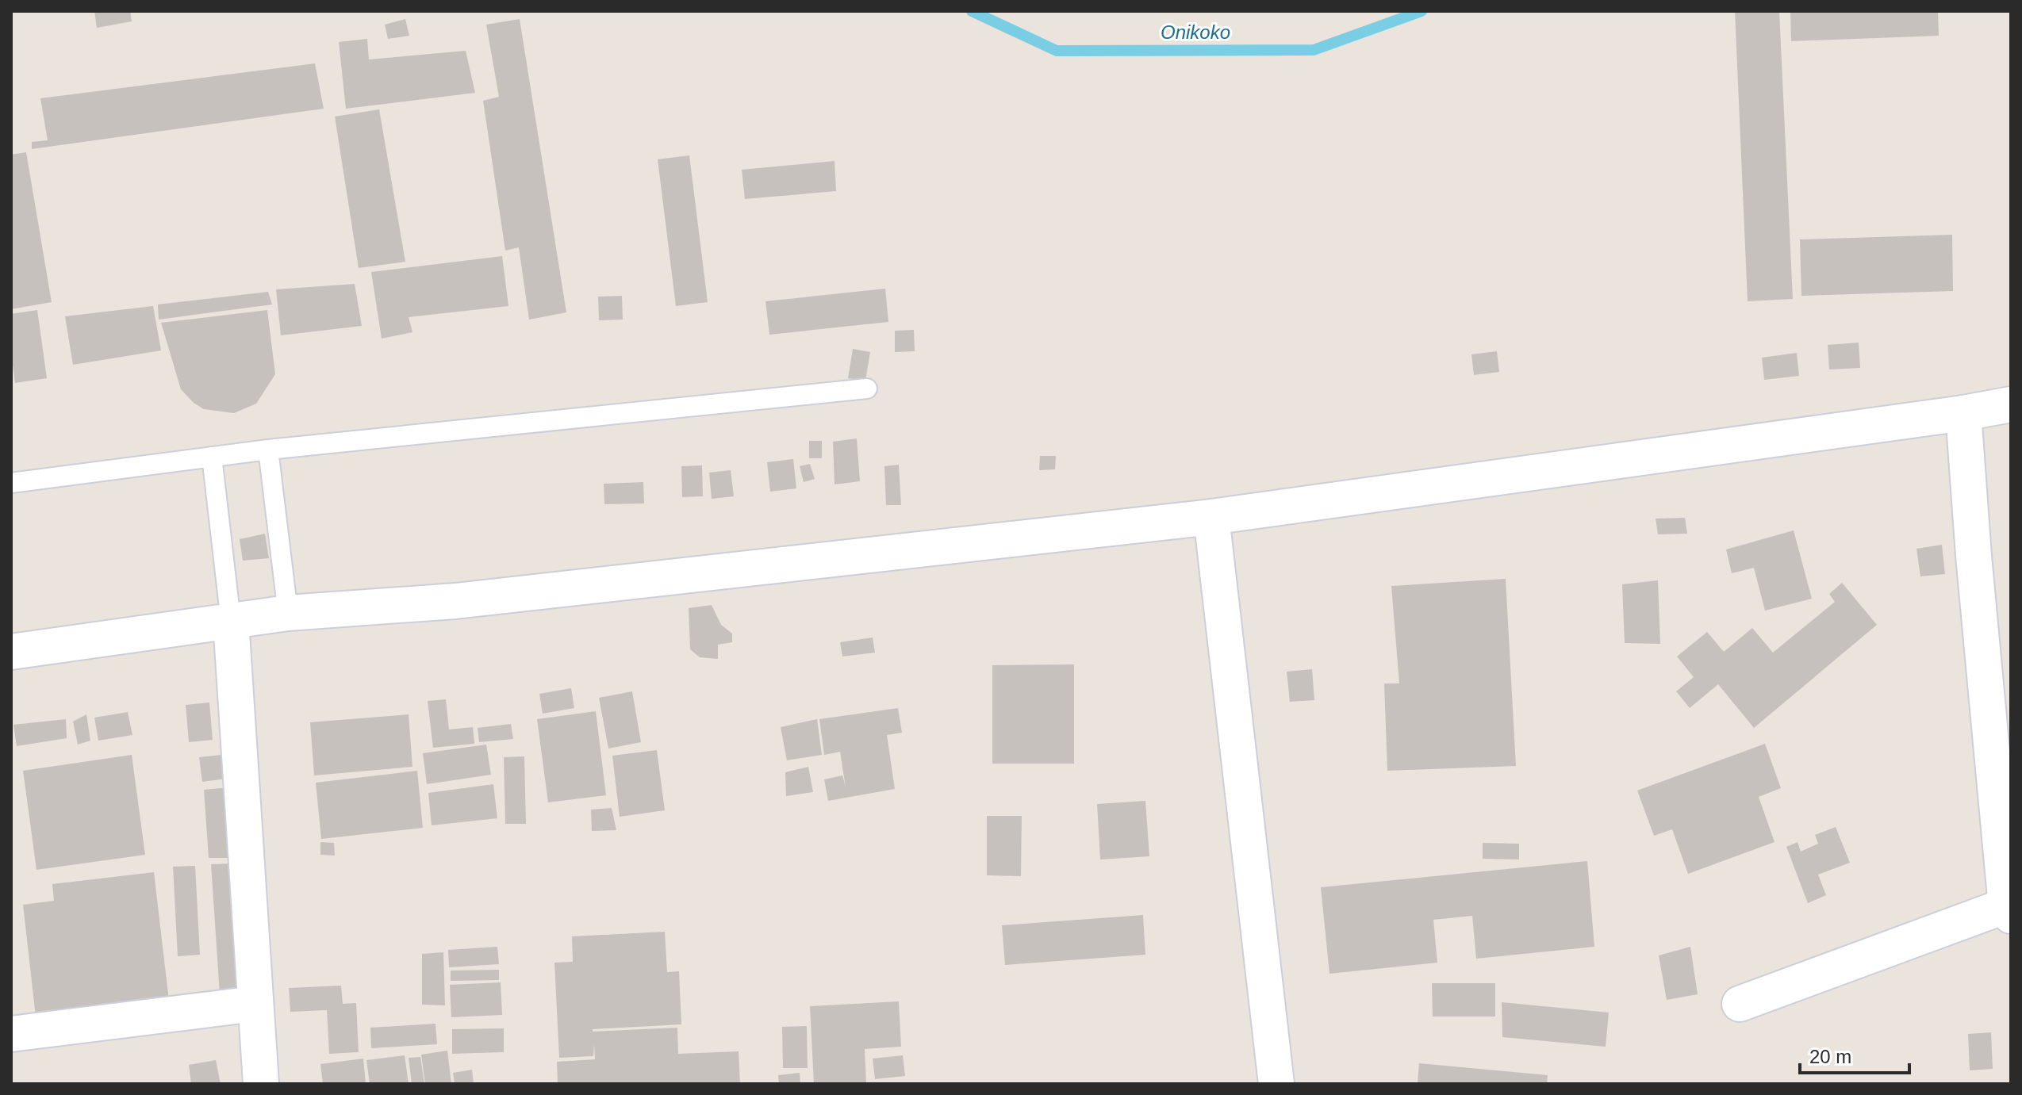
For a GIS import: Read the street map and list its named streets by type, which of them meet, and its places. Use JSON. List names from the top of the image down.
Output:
{
  "water": ["Onikoko"],
  "scale_bar": "20 m"
}
